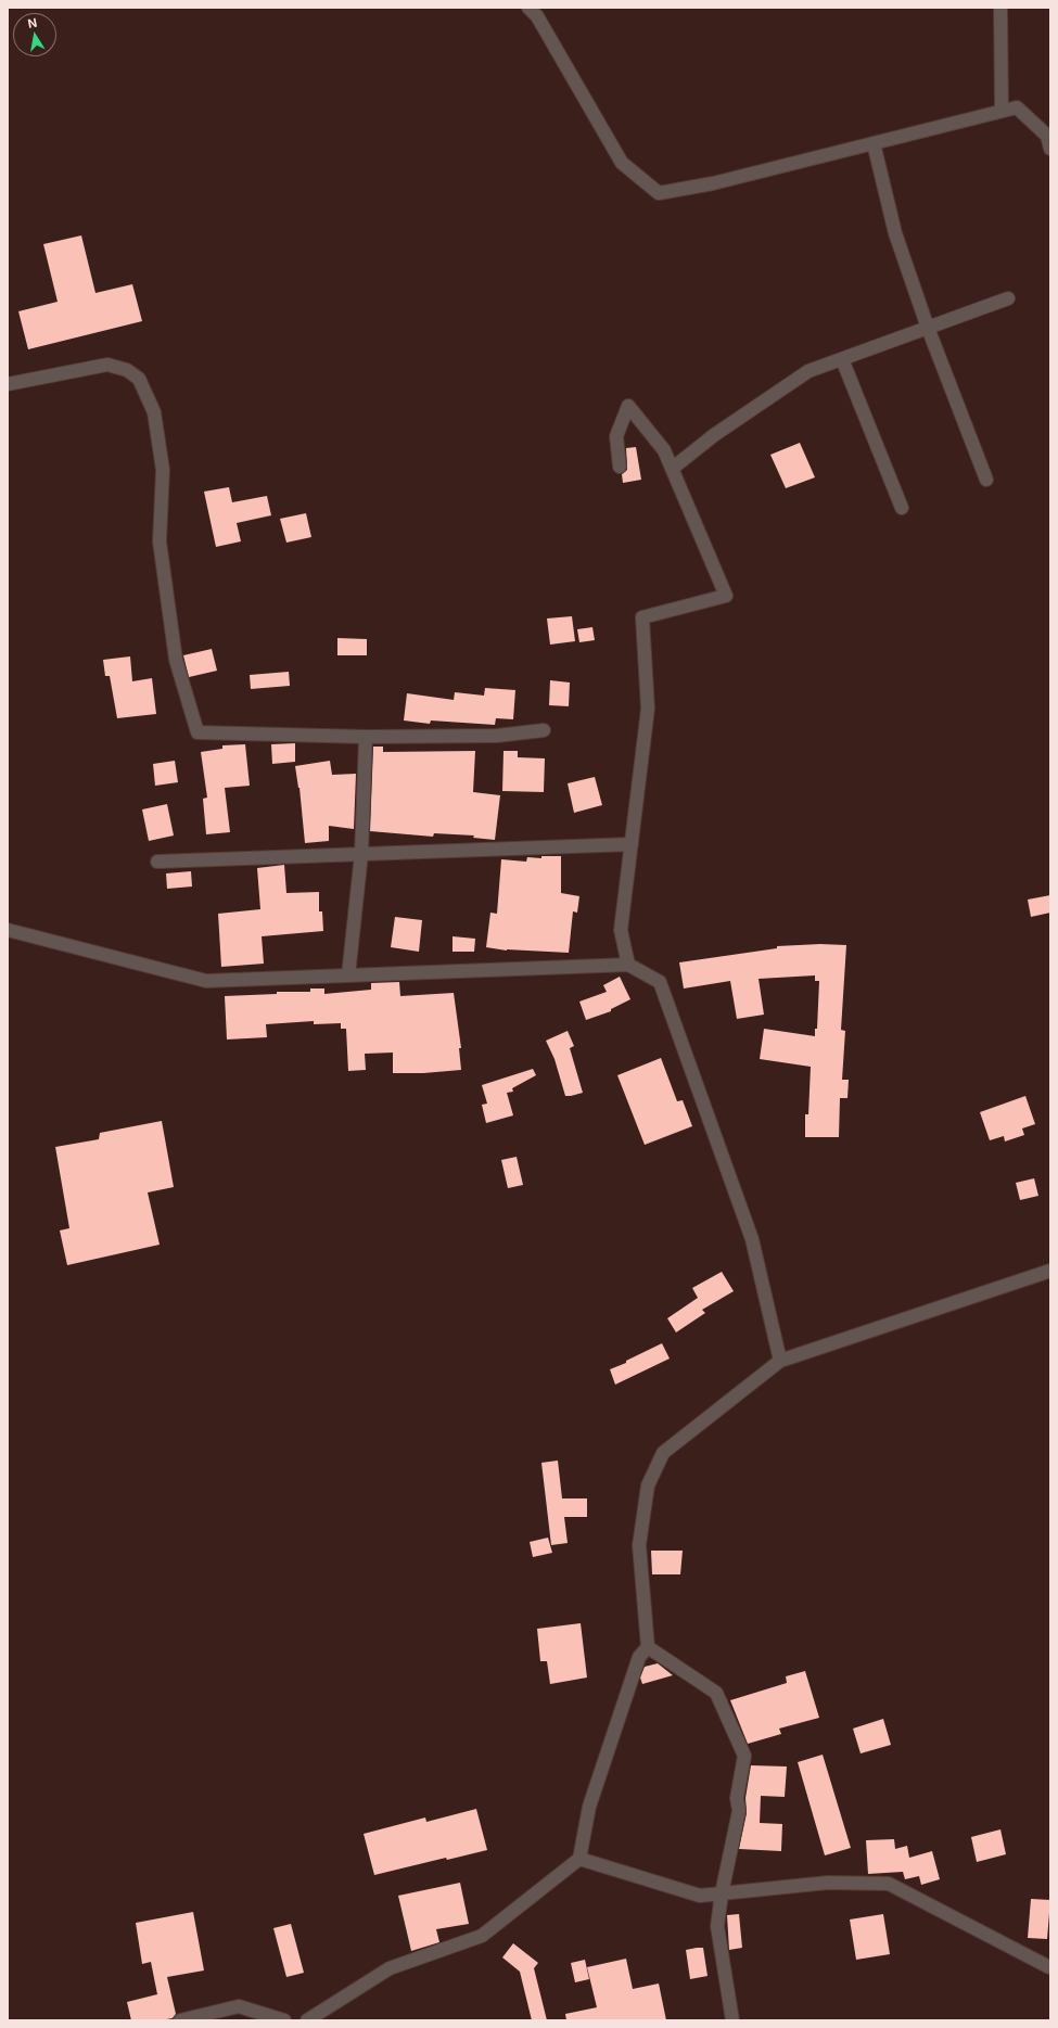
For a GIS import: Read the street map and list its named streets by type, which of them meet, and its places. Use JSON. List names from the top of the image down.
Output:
{
  "north": "top"
}
